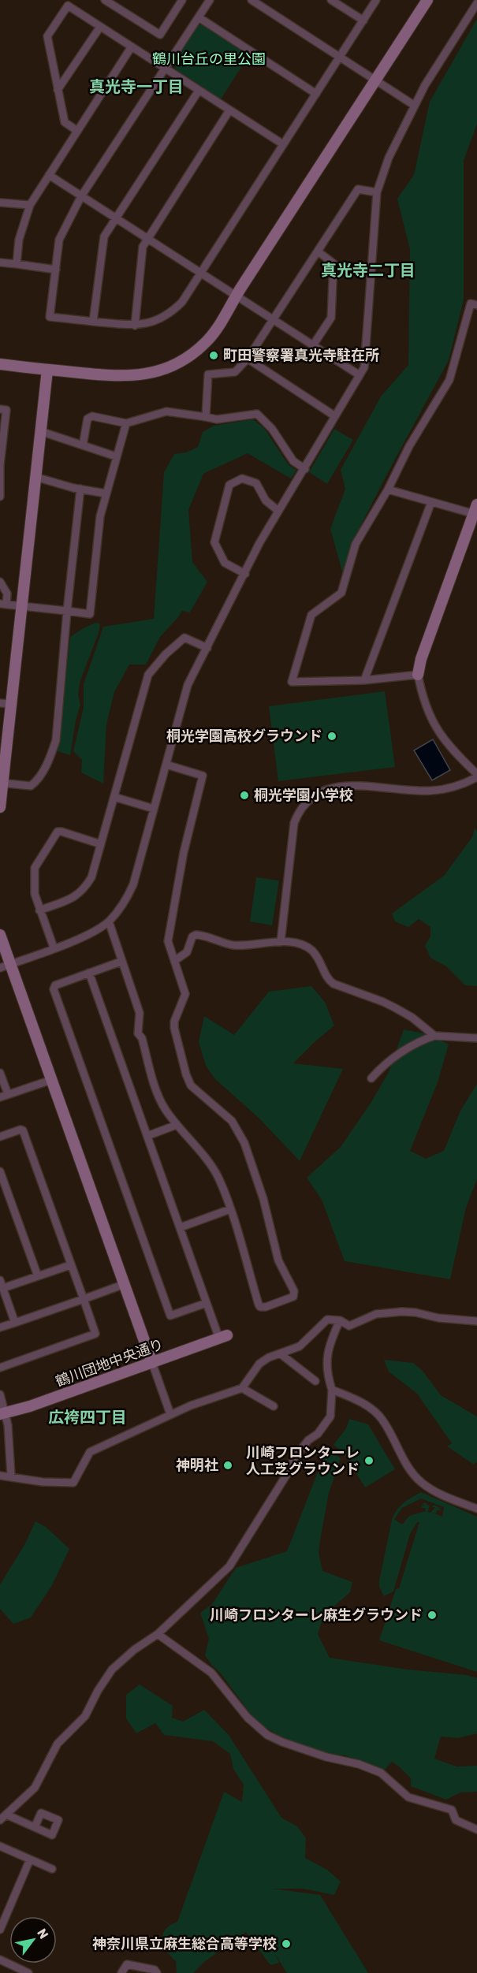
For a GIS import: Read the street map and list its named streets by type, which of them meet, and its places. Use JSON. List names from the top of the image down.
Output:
{
  "streets": {
    "street": ["鶴川団地中央通り"]
  },
  "districts": ["真光寺一丁目", "真光寺二丁目", "広袴四丁目"],
  "parks": ["鶴川台丘の里公園"],
  "places": [
    "町田警察署真光寺駐在所",
    "桐光学園高校グラウンド",
    "桐光学園小学校",
    "川崎フロンターレ 人工芝グラウンド",
    "神明社",
    "川崎フロンターレ麻生グラウンド",
    "神奈川県立麻生総合高等学校"
  ],
  "north": "top right"
}
